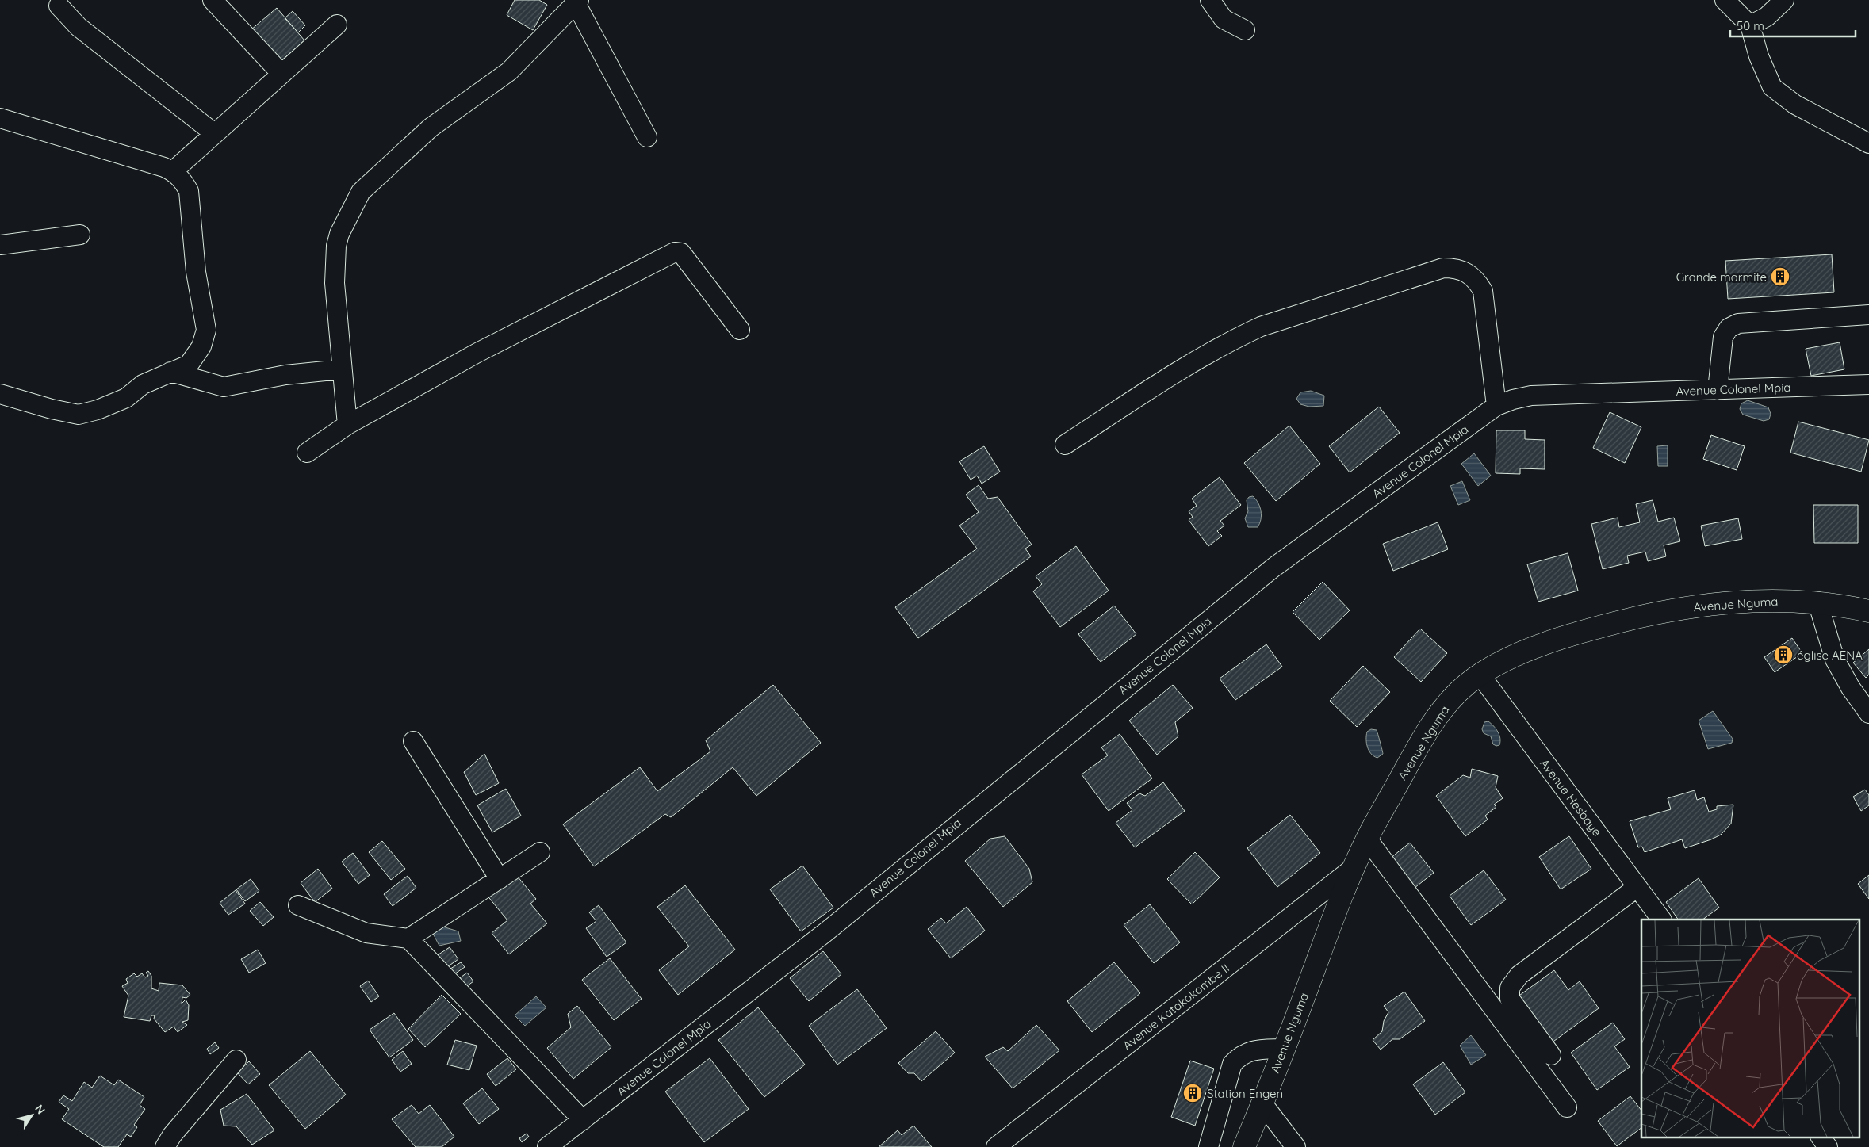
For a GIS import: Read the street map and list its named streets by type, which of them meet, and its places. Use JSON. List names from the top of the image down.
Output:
{
  "streets": {
    "main road": ["Avenue Nguma"],
    "street": ["Avenue Colonel Mpia", "Avenue Hesbaye", "Avenue Katakokombe II"]
  },
  "crossings": [
    ["Avenue Nguma", "Avenue Hesbaye"],
    ["Avenue Nguma", "Avenue Katakokombe II"]
  ],
  "places": {
    "building": ["Grande marmite", "église AENA", "Station Engen"]
  },
  "scale_bar": "50 m",
  "north": "top right"
}
